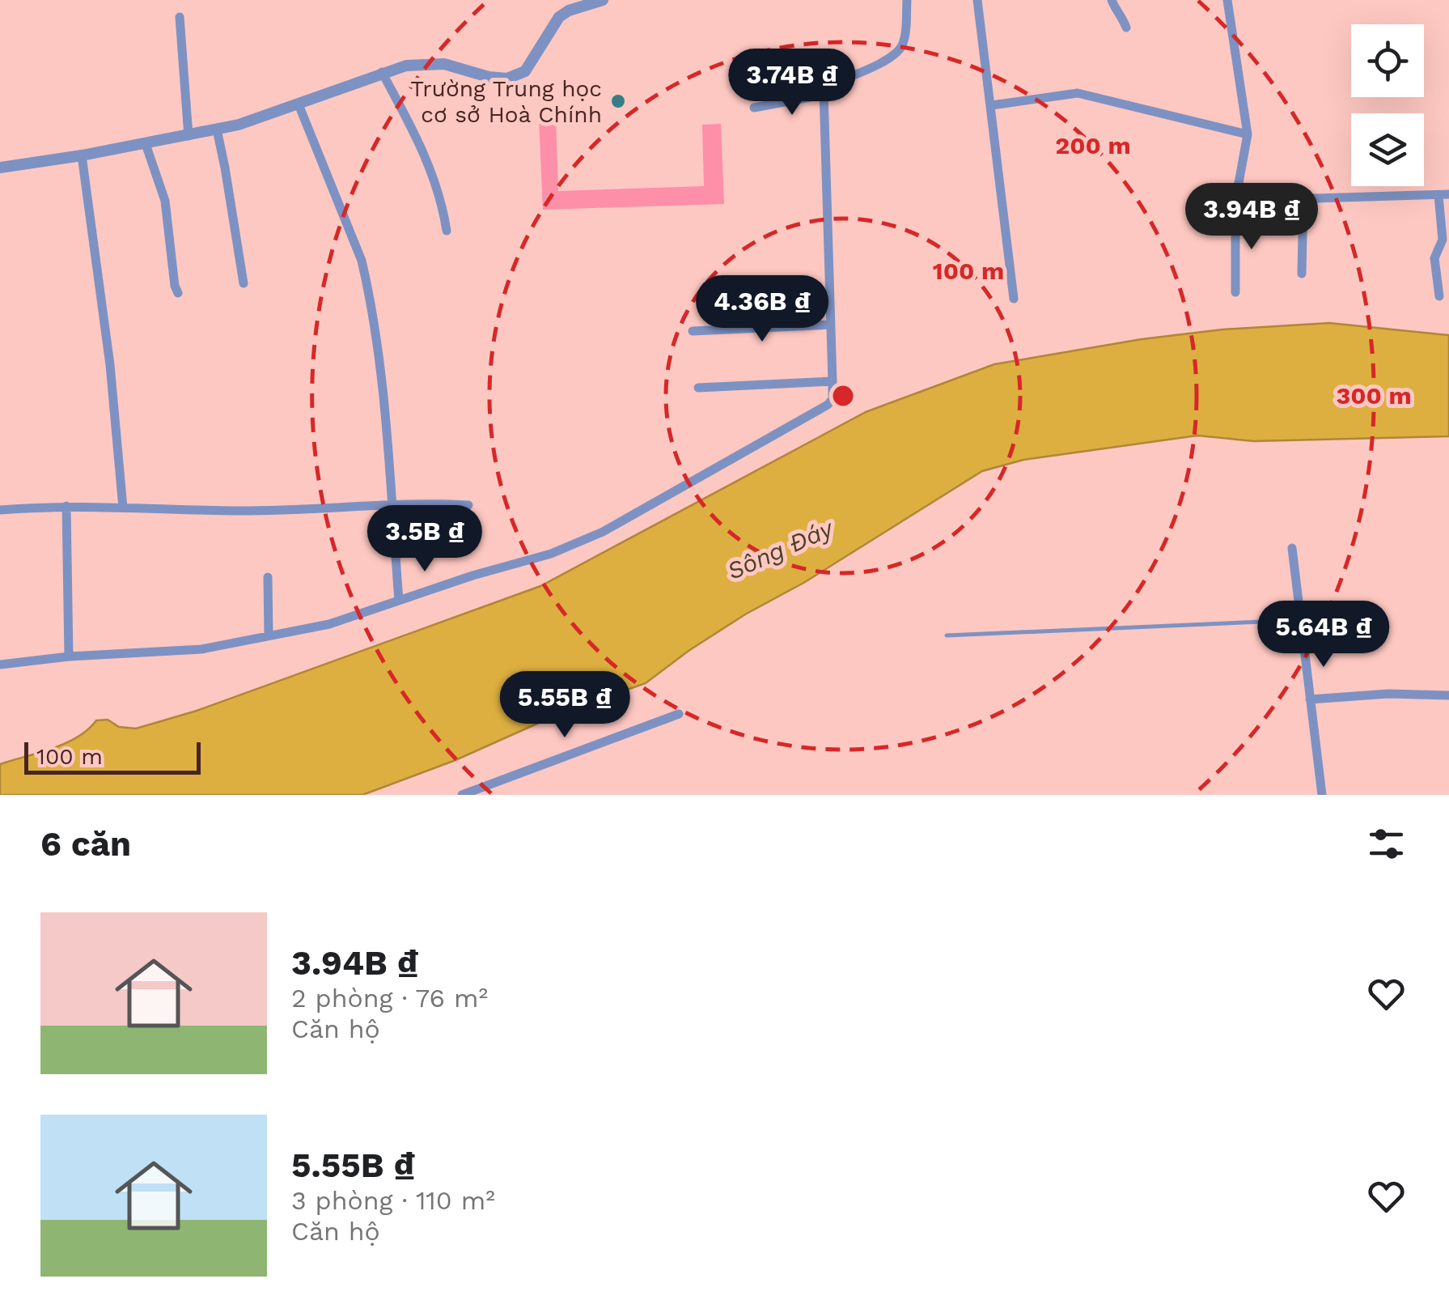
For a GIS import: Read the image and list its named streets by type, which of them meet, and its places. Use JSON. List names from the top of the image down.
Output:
{
  "water": ["Sông Đáy"],
  "places": ["Trường Trung học cơ sở Hoà Chính"],
  "scale_bar": "100 m",
  "page": {
    "price": [
      "3.74B ₫",
      "3.94B ₫",
      "4.36B ₫",
      "3.5B ₫",
      "5.64B ₫",
      "5.55B ₫"
    ],
    "scale": "100 m",
    "heading": "6 căn",
    "list": [
      {
        "name": "3.94B ₫",
        "note": "2 phòng · 76 m² · Căn hộ"
      },
      {
        "name": "5.55B ₫",
        "note": "3 phòng · 110 m² · Căn hộ"
      }
    ]
  },
  "rings": ["200 m", "100 m", "300 m"]
}
